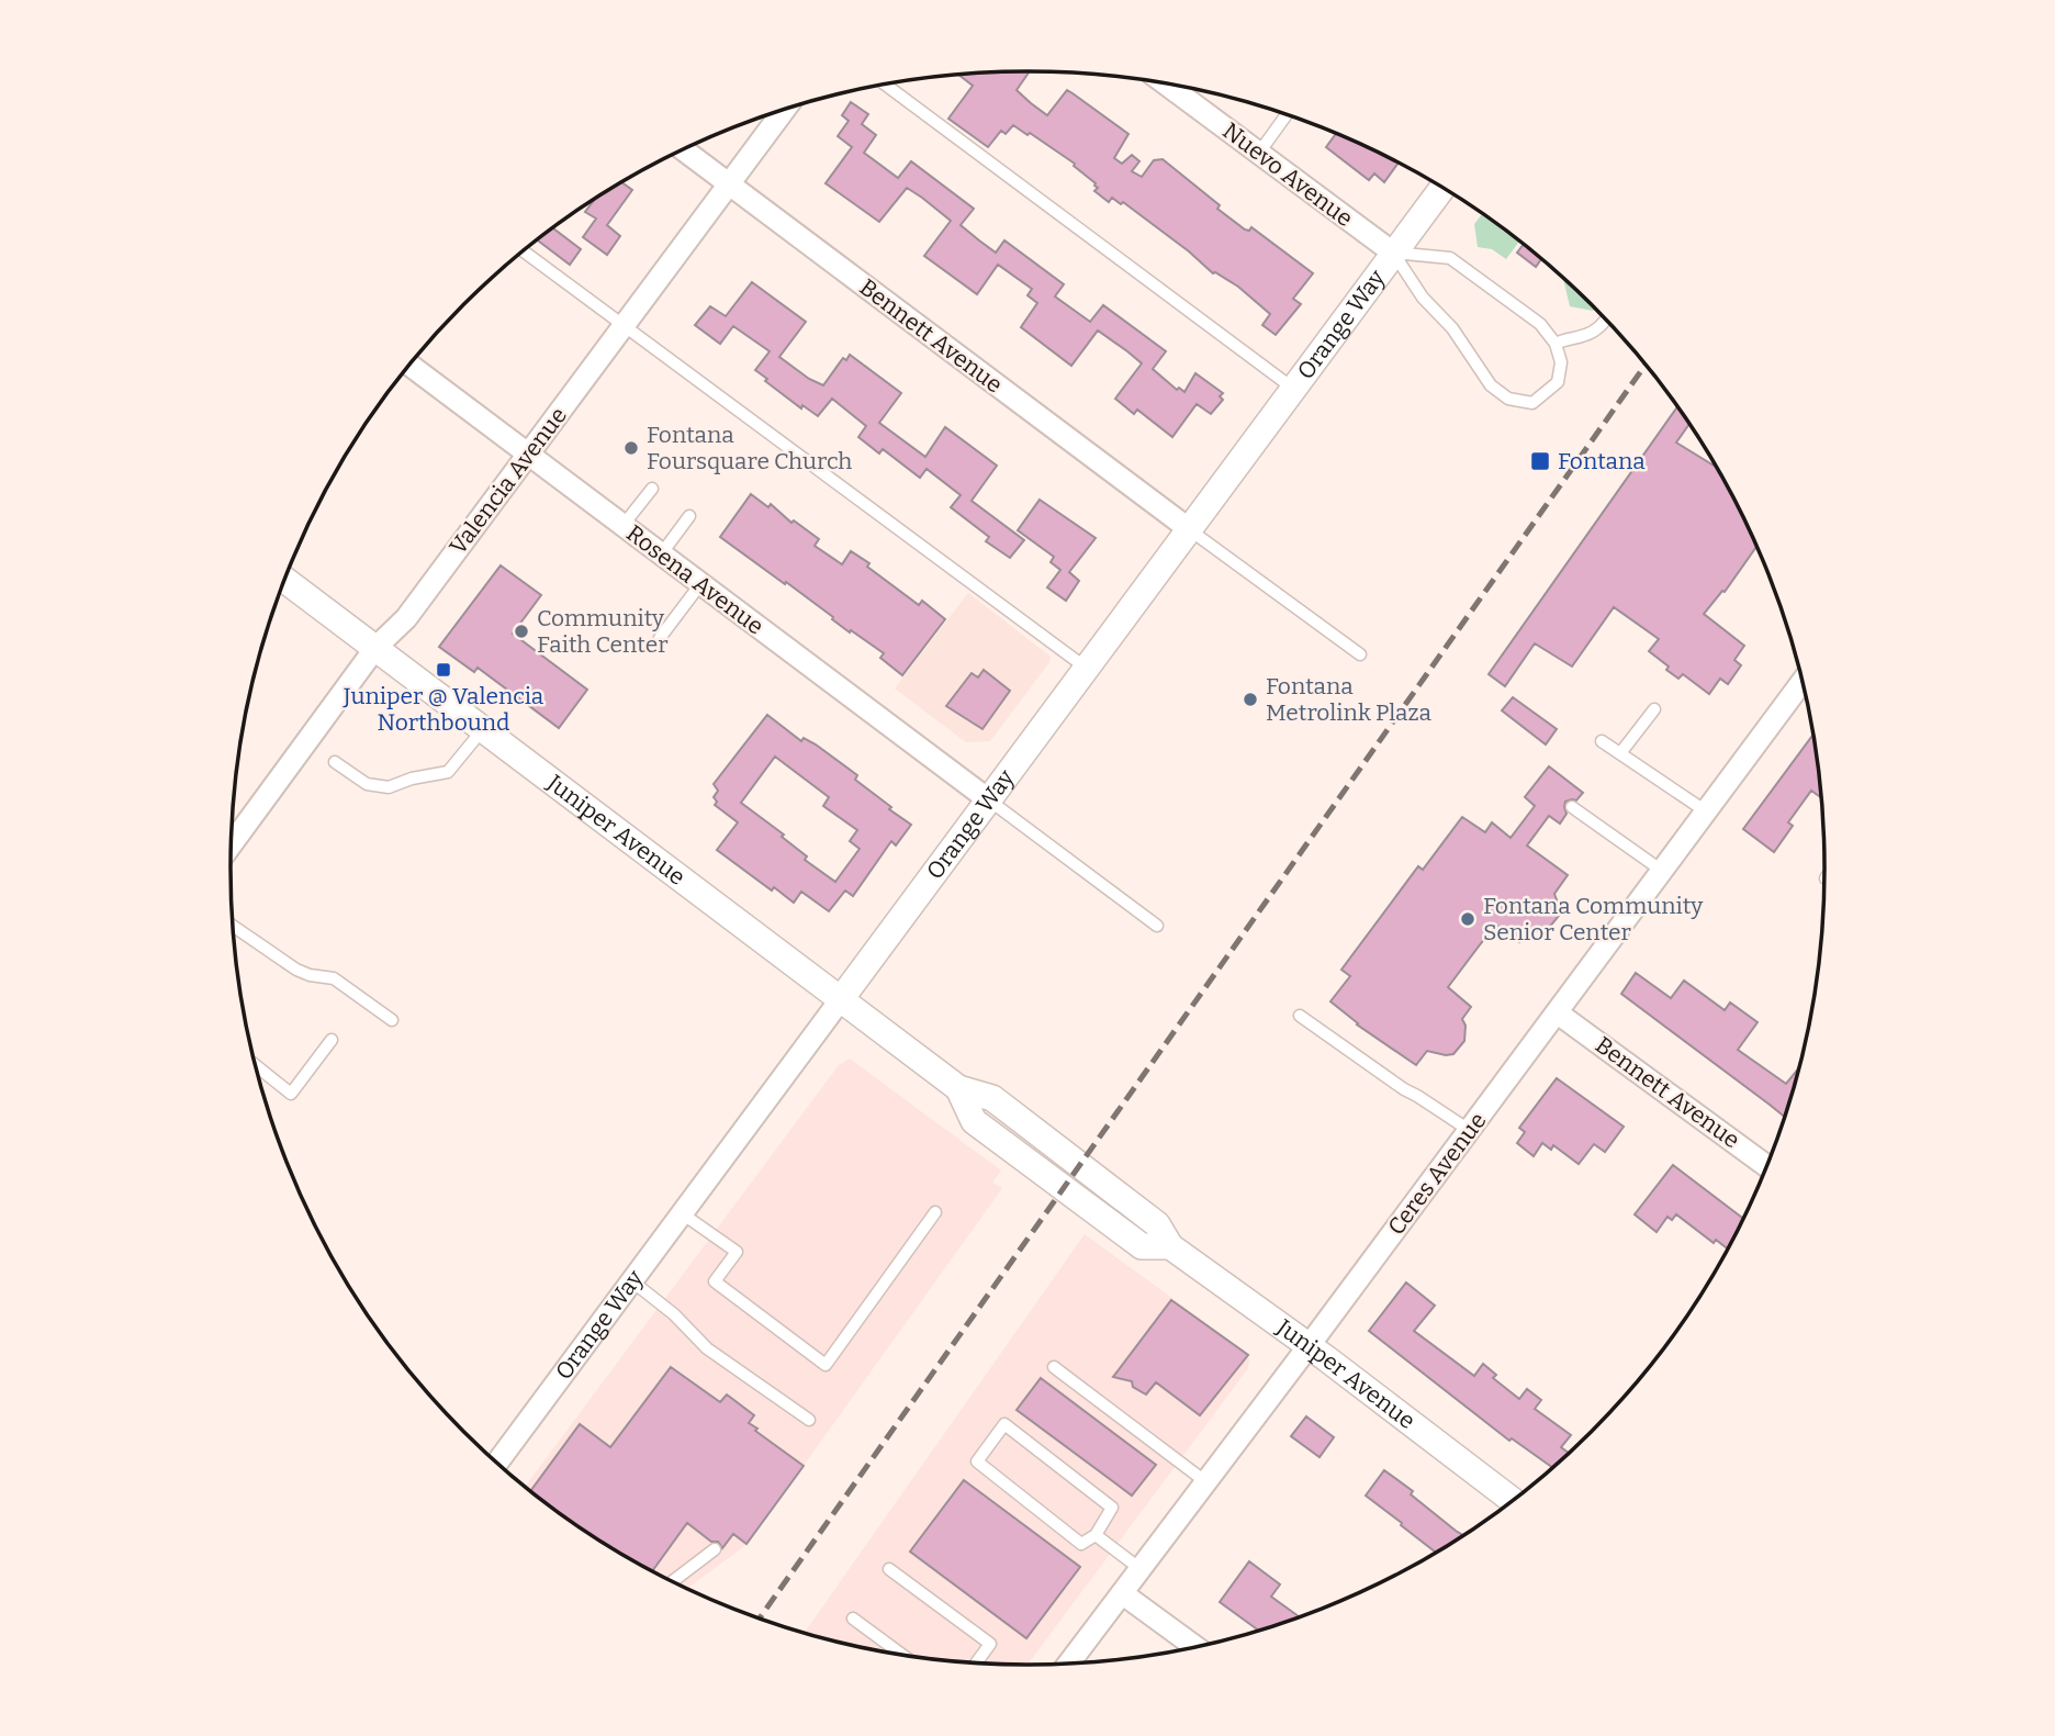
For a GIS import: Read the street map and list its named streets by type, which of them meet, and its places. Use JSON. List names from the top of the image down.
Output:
{
  "streets": {
    "street": [
      "Nuevo Avenue",
      "Orange Way",
      "Bennett Avenue",
      "Valencia Avenue",
      "Rosena Avenue",
      "Juniper Avenue",
      "Ceres Avenue"
    ]
  },
  "crossings": [
    ["Nuevo Avenue", "Orange Way"],
    ["Orange Way", "Bennett Avenue"],
    ["Orange Way", "Rosena Avenue"],
    ["Orange Way", "Juniper Avenue"],
    ["Bennett Avenue", "Valencia Avenue"],
    ["Bennett Avenue", "Ceres Avenue"],
    ["Valencia Avenue", "Rosena Avenue"],
    ["Valencia Avenue", "Juniper Avenue"],
    ["Juniper Avenue", "Ceres Avenue"]
  ],
  "places": {
    "other": [
      "Fontana Foursquare Church",
      "Community Faith Center",
      "Fontana Metrolink Plaza",
      "Fontana Community Senior Center"
    ],
    "transit": ["Fontana", "Juniper @ Valencia Northbound"]
  }
}
